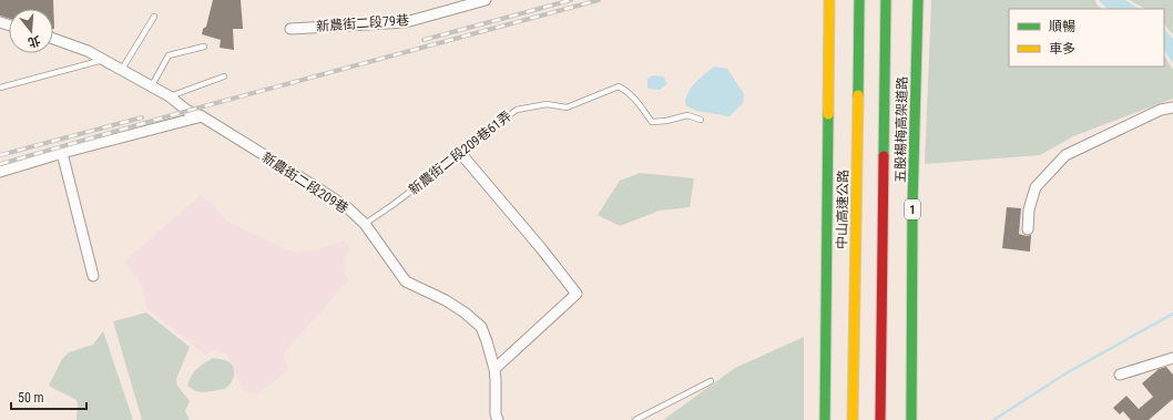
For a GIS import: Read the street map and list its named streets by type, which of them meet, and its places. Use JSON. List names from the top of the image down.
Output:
{
  "streets": {
    "highway": ["五股楊梅高架道路", "中山高速公路", "1"],
    "street": ["新農街二段79巷", "新農街二段209巷"],
    "lane": ["新農街二段209巷61弄"]
  },
  "crossings": [
    ["新農街二段209巷61弄", "新農街二段209巷"]
  ],
  "legend": ["順暢", "車多"],
  "scale_bar": "50 m",
  "north": "bottom"
}
